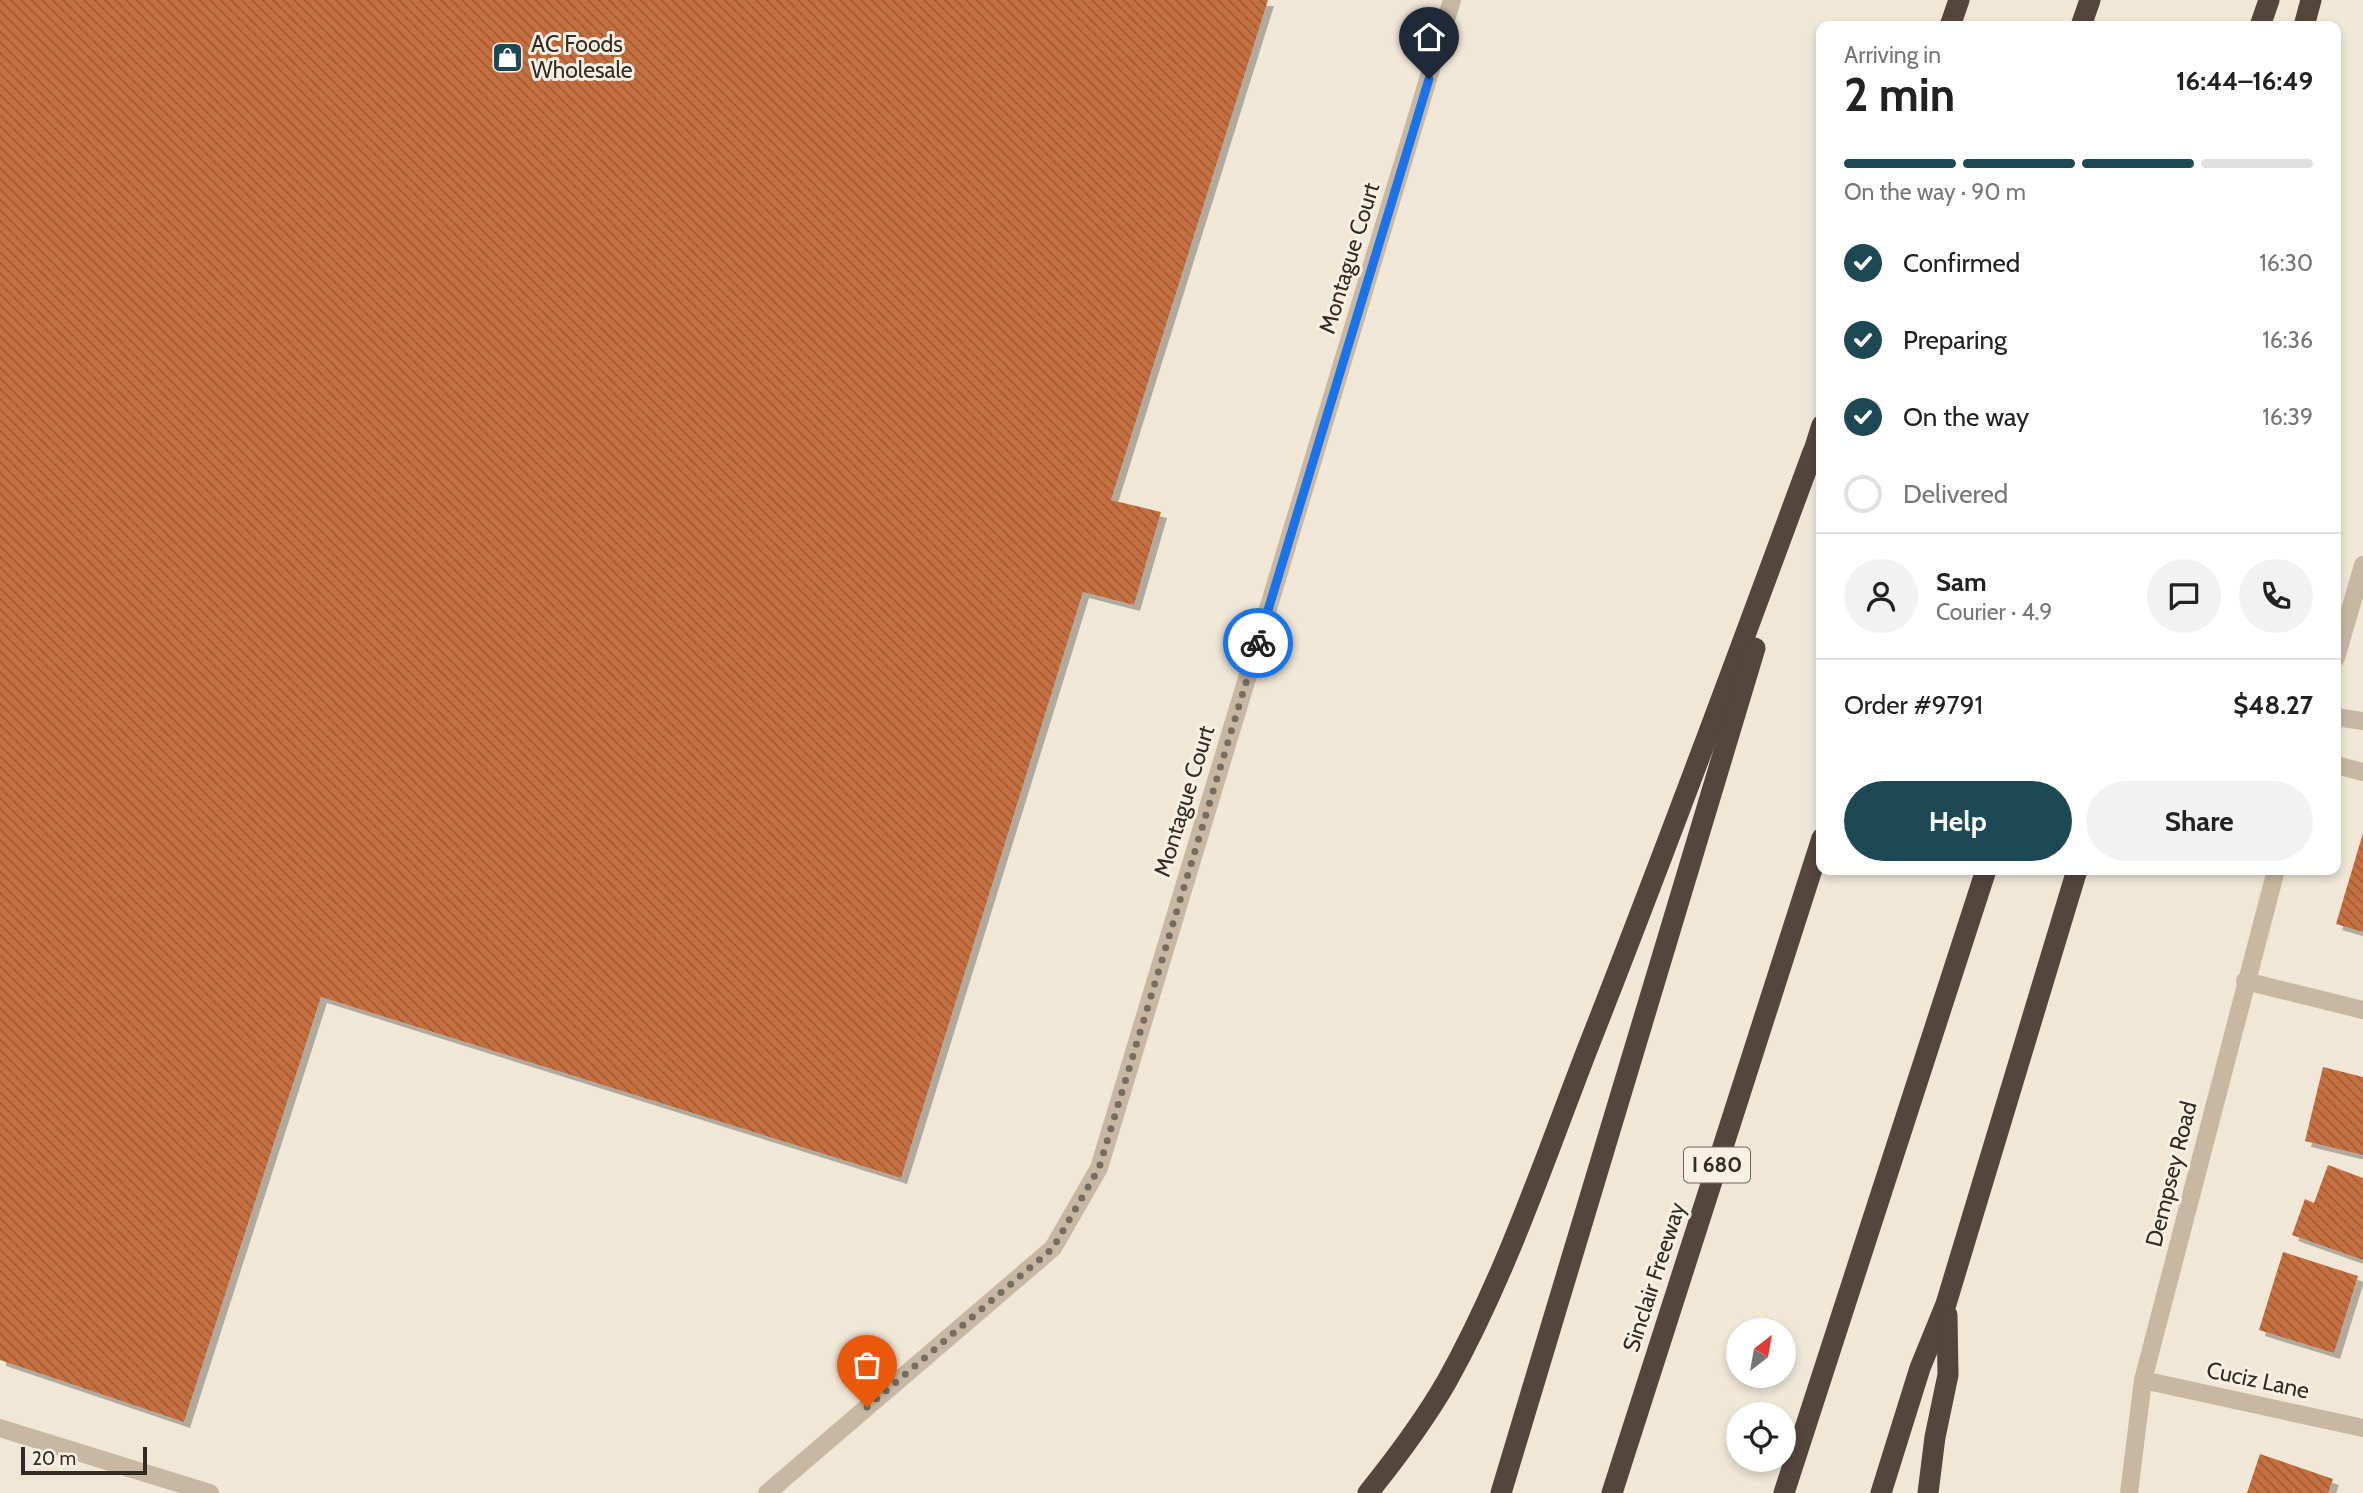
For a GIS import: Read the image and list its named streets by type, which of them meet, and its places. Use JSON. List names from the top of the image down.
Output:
{
  "streets": {
    "highway": ["I 680", "Sinclair Freeway"],
    "street": ["Montague Court", "Dempsey Road", "Cuciz Lane"]
  },
  "crossings": [
    ["Dempsey Road", "Cuciz Lane"]
  ],
  "places": {
    "shop": ["AC Foods Wholesale"]
  },
  "scale_bar": "20 m",
  "north": "top right",
  "page": {
    "heading": ["2 min", "Arriving in", "16:44–16:49"],
    "panel": [
      "Sam",
      "Courier · 4.9",
      "Order #9791",
      "$48.27"
    ],
    "bar": "On the way · 90 m",
    "list": [
      ["Confirmed", "16:30"],
      ["Preparing", "16:36"],
      ["On the way", "16:39"],
      "Delivered"
    ],
    "buttons": ["Help", "Share"],
    "scale": "20 m"
  }
}
